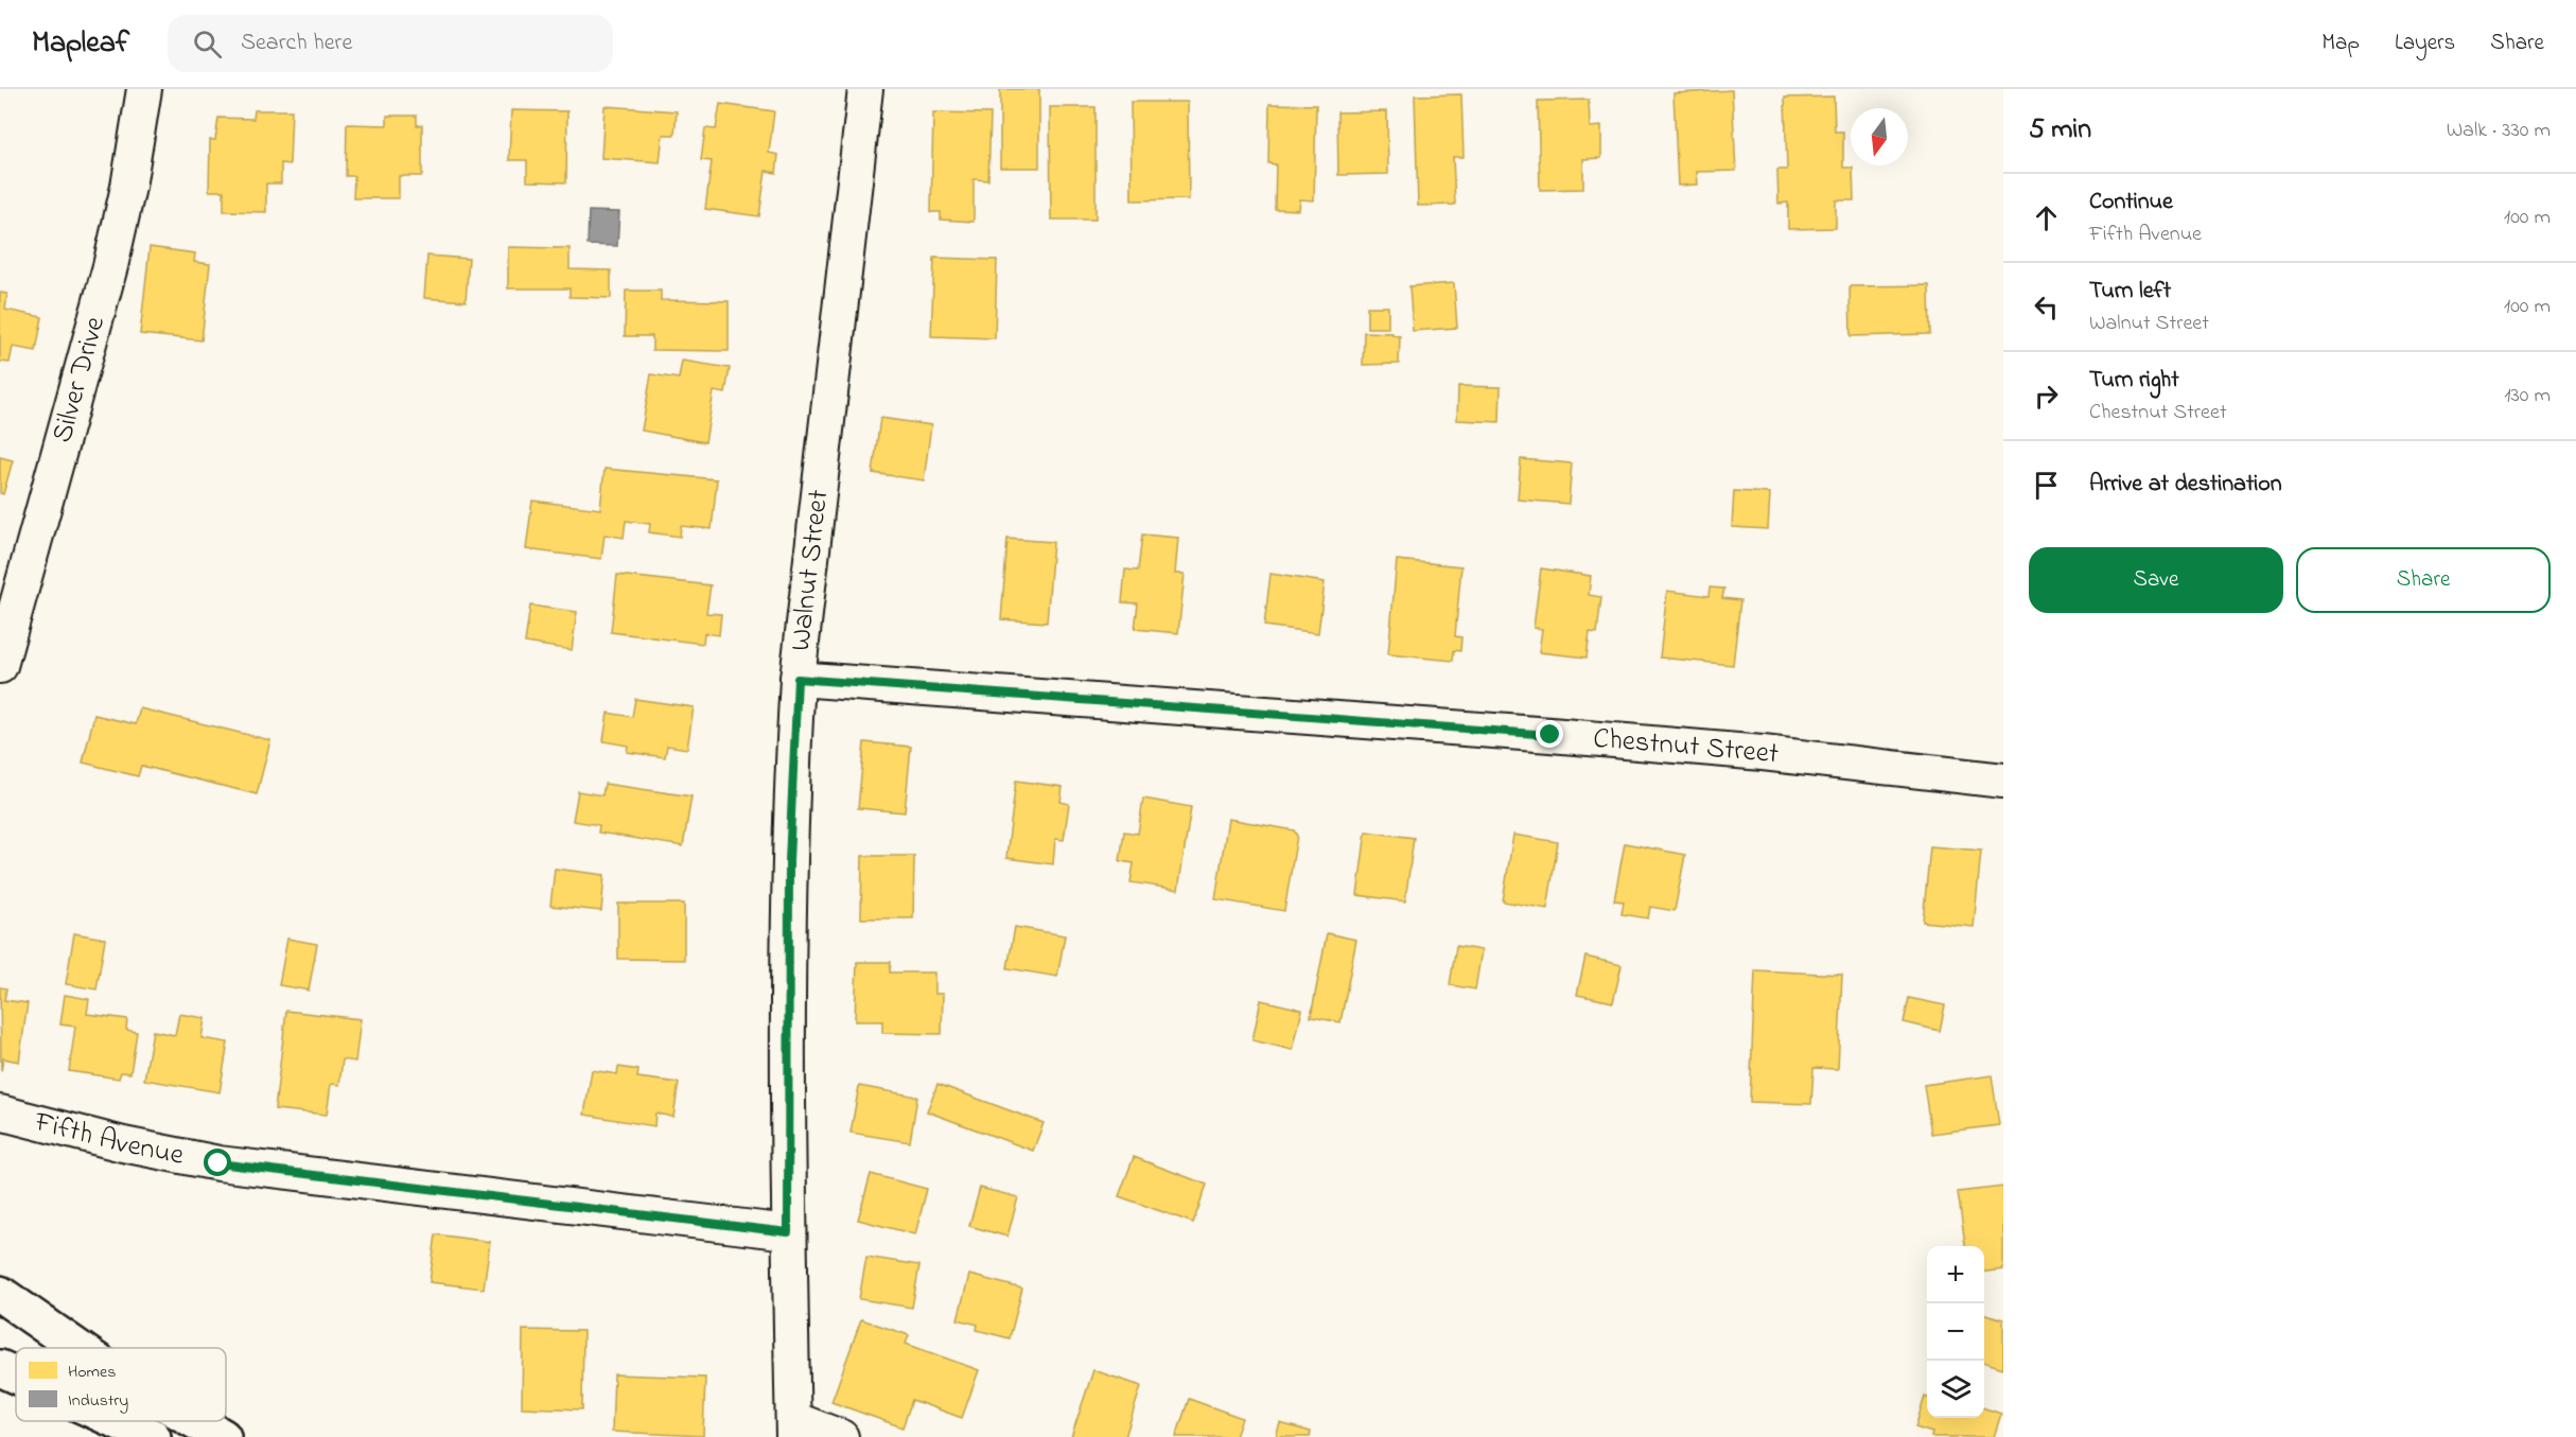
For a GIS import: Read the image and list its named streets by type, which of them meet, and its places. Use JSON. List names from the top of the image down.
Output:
{
  "streets": {
    "street": [
      "Silver Drive",
      "Walnut Street",
      "Chestnut Street",
      "Fifth Avenue"
    ]
  },
  "crossings": [
    ["Walnut Street", "Chestnut Street"],
    ["Walnut Street", "Fifth Avenue"]
  ],
  "legend": ["Homes", "Industry"],
  "north": "bottom",
  "page": {
    "header": "Mapleaf",
    "search": "Search here",
    "nav": ["Map", "Layers", "Share"],
    "heading": ["5 min", "Walk · 330 m"],
    "list": [
      ["Continue", "Fifth Avenue", "100 m"],
      ["Turn left", "Walnut Street", "100 m"],
      ["Turn right", "Chestnut Street", "130 m"],
      "Arrive at destination"
    ],
    "buttons": ["Save", "Share"],
    "map_buttons": ["+", "−"]
  }
}
